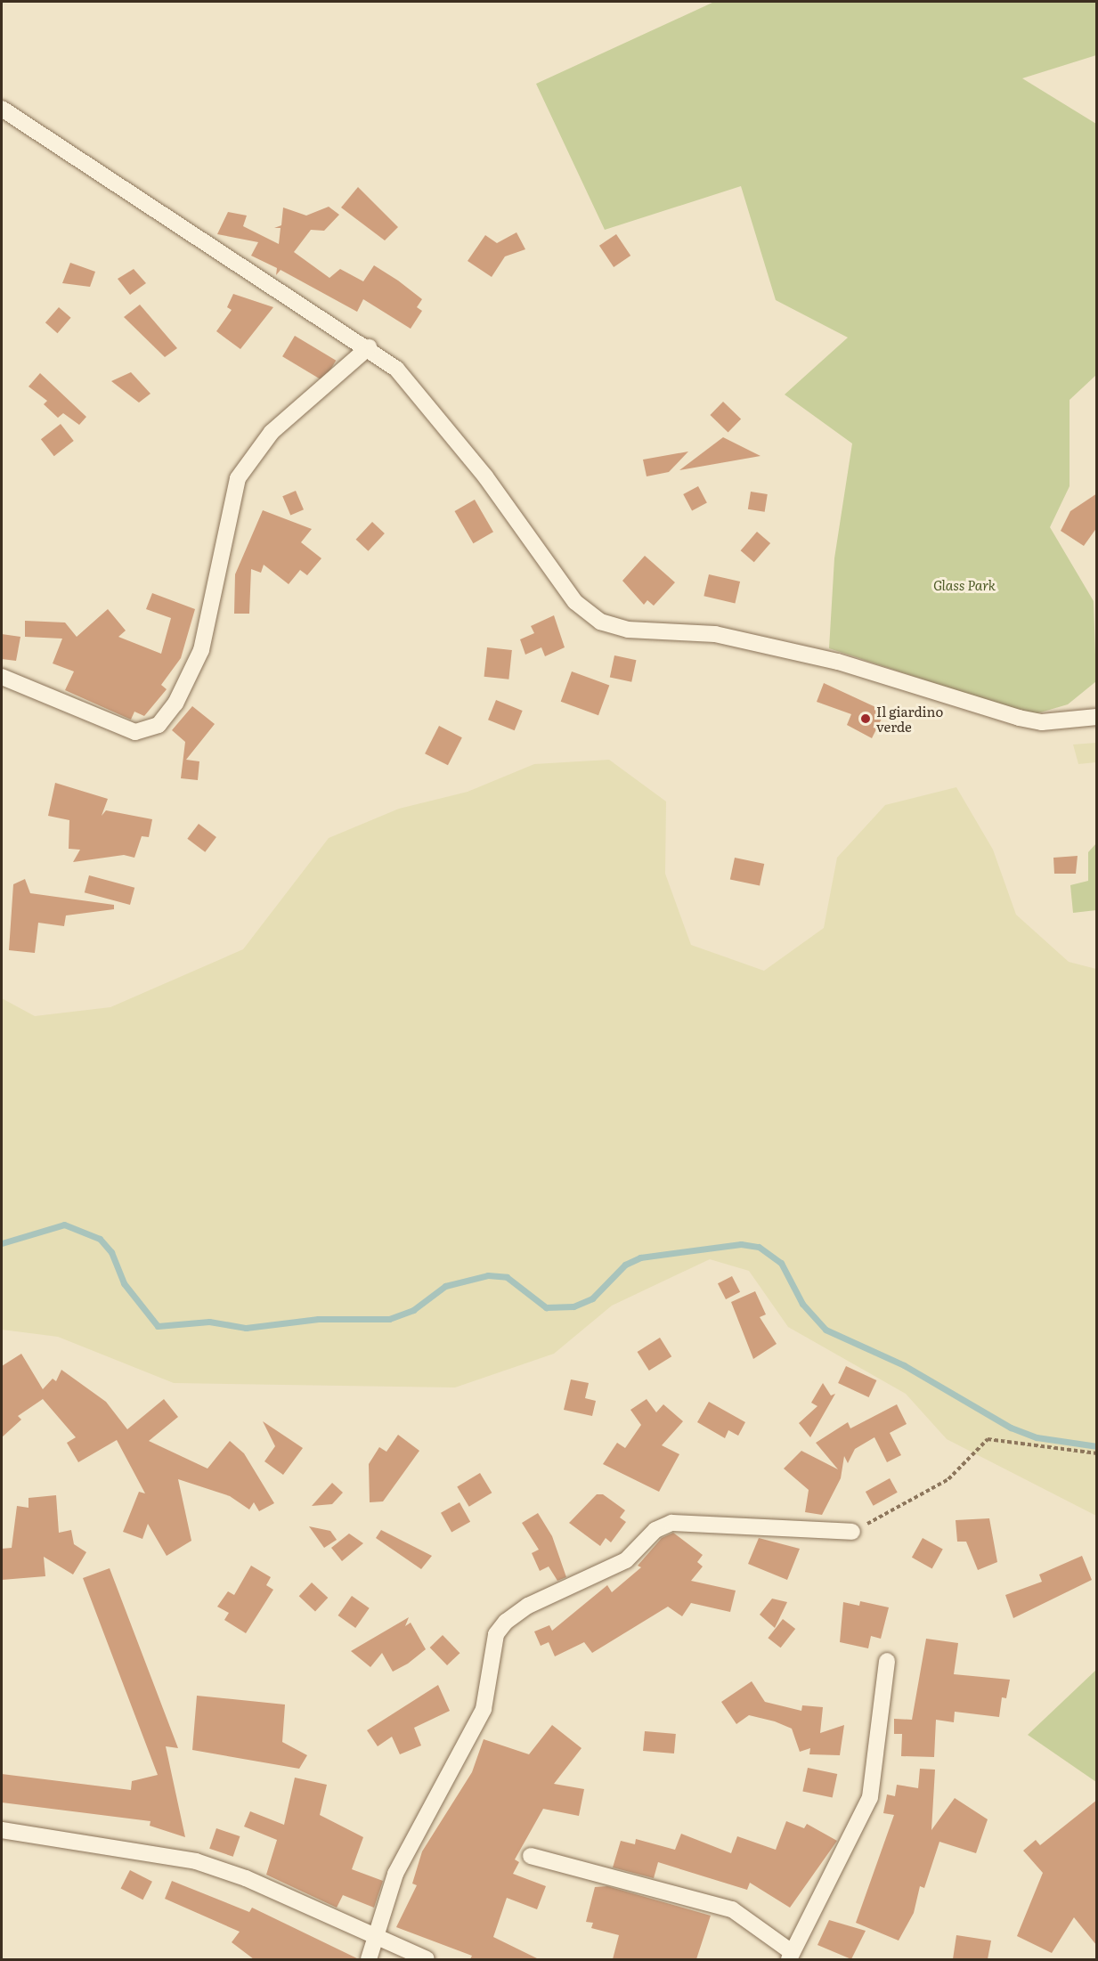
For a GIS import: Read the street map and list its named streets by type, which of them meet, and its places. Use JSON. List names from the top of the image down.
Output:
{
  "parks": ["Glass Park"],
  "places": ["Il giardino verde"]
}
